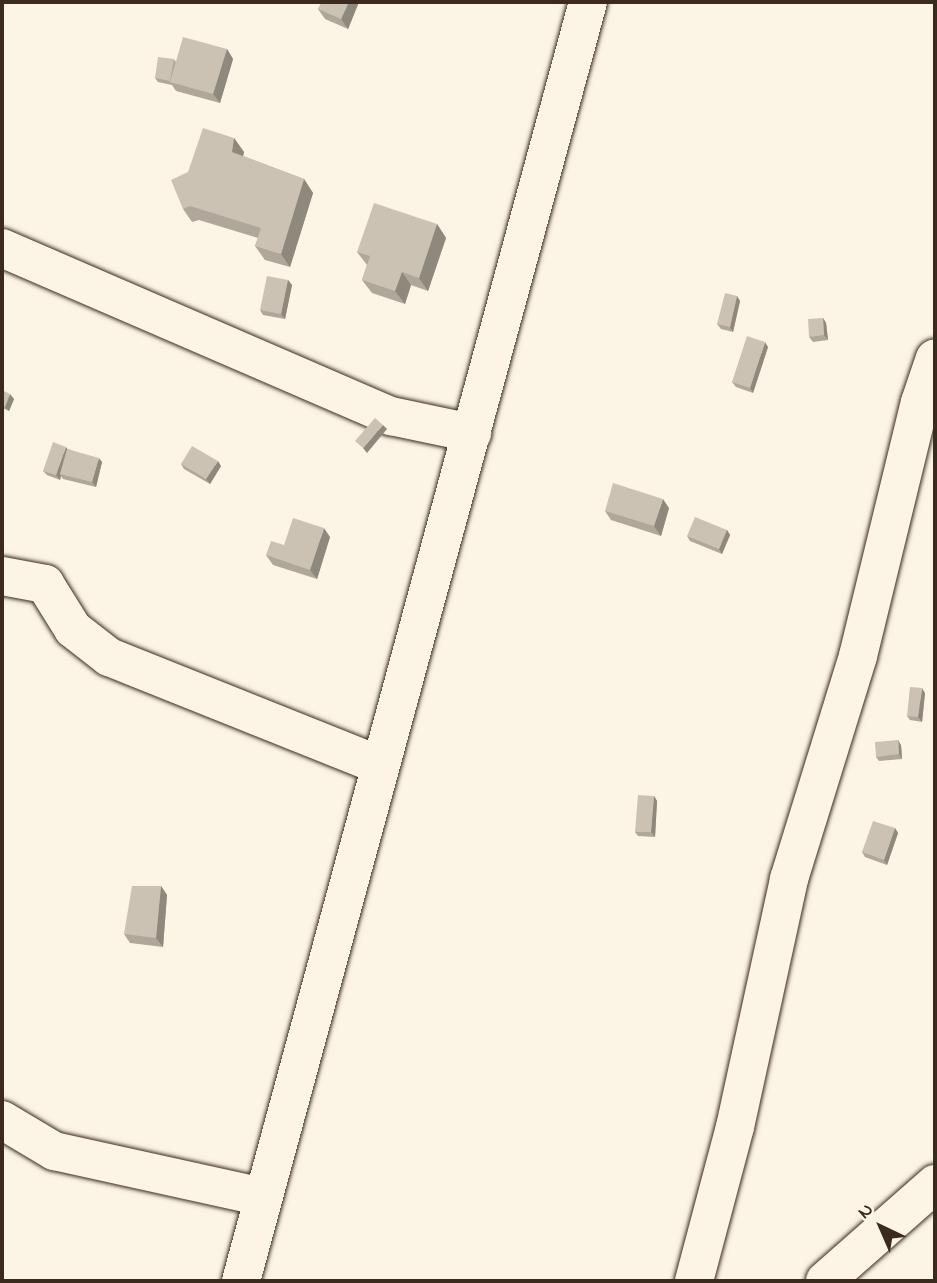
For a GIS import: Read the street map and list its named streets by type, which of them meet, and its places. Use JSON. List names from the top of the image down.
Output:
{
  "north": "top left"
}
